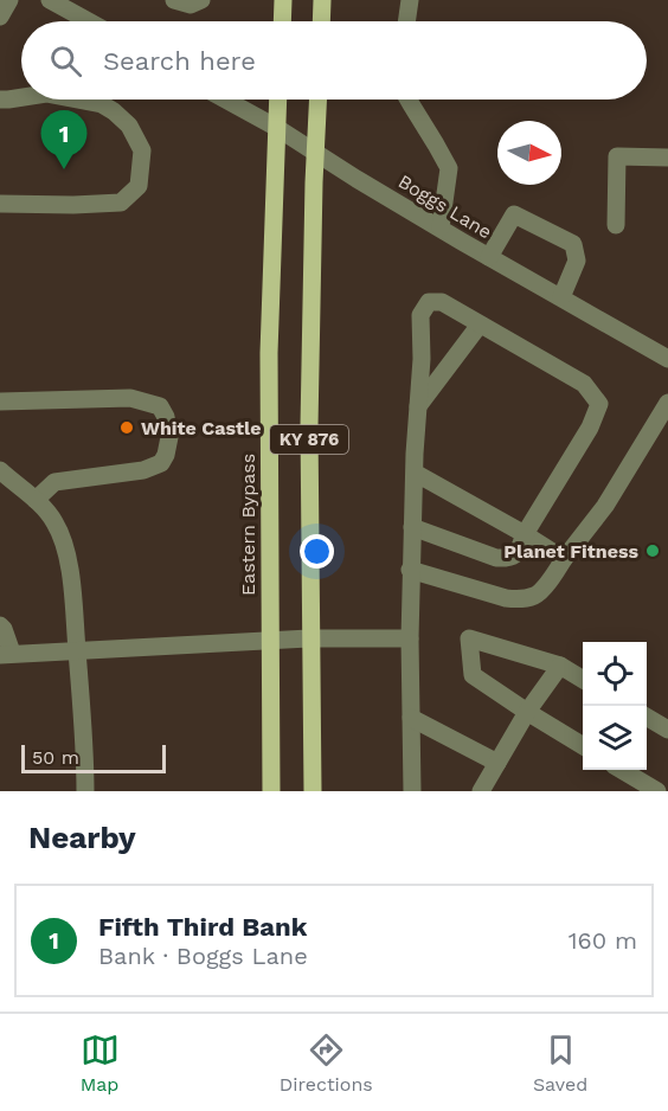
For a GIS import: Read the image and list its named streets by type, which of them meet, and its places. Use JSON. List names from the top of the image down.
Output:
{
  "streets": {
    "main road": ["KY 876", "Eastern Bypass"],
    "street": ["Boggs Lane"]
  },
  "crossings": [
    ["Boggs Lane", "KY 876"],
    ["Boggs Lane", "Eastern Bypass"]
  ],
  "places": ["White Castle", "Planet Fitness"],
  "scale_bar": "50 m",
  "north": "right",
  "page": {
    "search": "Search here",
    "pins": "1",
    "scale": "50 m",
    "heading": "Nearby",
    "list": [
      {
        "mark": "1",
        "name": "Fifth Third Bank",
        "note": "Bank · Boggs Lane",
        "value": "160 m"
      }
    ],
    "nav": ["Map", "Directions", "Saved"]
  }
}
